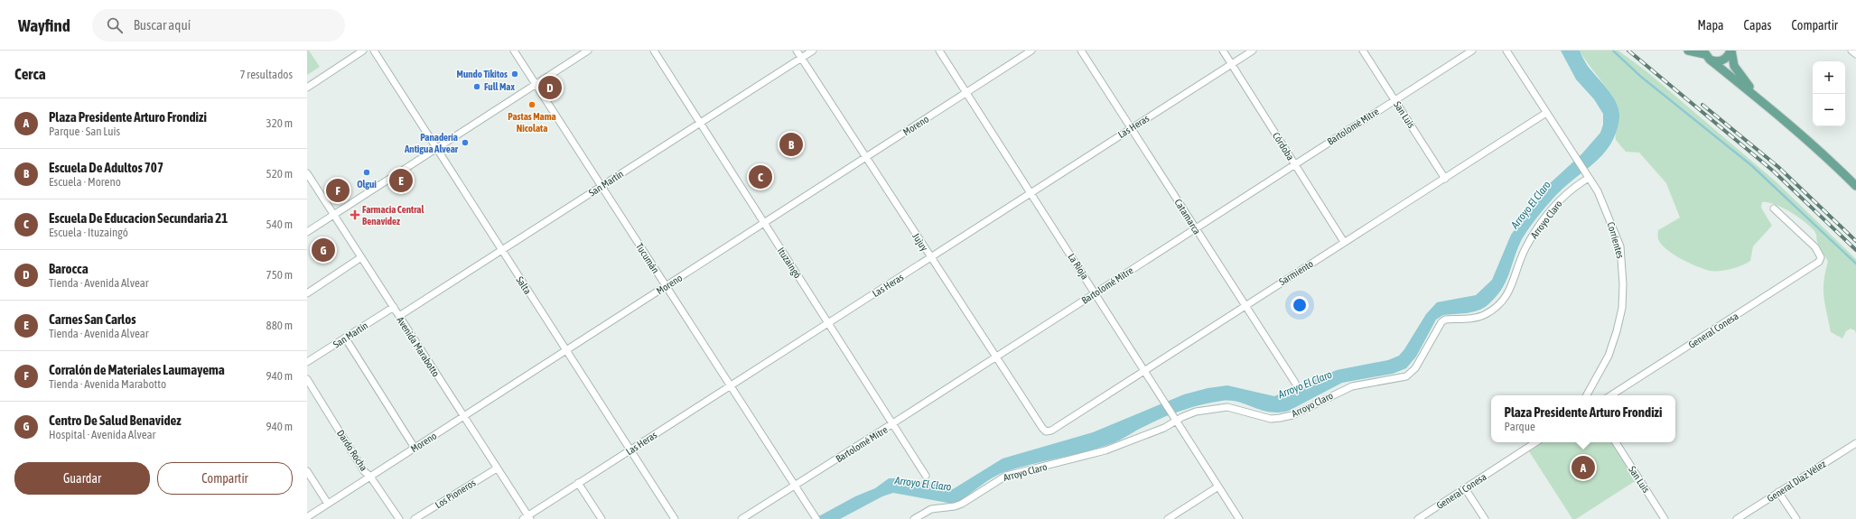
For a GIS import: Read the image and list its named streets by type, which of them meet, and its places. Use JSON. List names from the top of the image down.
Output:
{
  "streets": {
    "street": [
      "San Luis",
      "Moreno",
      "Las Heras",
      "Bartolomé Mitre",
      "Córdoba",
      "San Martín",
      "Catamarca",
      "Arroyo Claro",
      "Corrientes",
      "Jujuy",
      "Tucumán",
      "Ituzaingó",
      "La Rioja",
      "Sarmiento",
      "Salta",
      "General Conesa",
      "Avenida Marabotto",
      "Dardo Rocha",
      "General Díaz Vélez",
      "Los Pioneros"
    ]
  },
  "crossings": [
    ["San Luis", "Bartolomé Mitre"],
    ["San Luis", "Sarmiento"],
    ["Moreno", "Jujuy"],
    ["Moreno", "Tucumán"],
    ["Moreno", "Ituzaingó"],
    ["Moreno", "La Rioja"],
    ["Moreno", "Salta"],
    ["Moreno", "Avenida Marabotto"],
    ["Moreno", "Dardo Rocha"],
    ["Las Heras", "Córdoba"],
    ["Las Heras", "Catamarca"],
    ["Las Heras", "Jujuy"],
    ["Las Heras", "Tucumán"],
    ["Las Heras", "Ituzaingó"],
    ["Las Heras", "La Rioja"],
    ["Las Heras", "Salta"],
    ["Las Heras", "Avenida Marabotto"],
    ["Bartolomé Mitre", "Córdoba"],
    ["Bartolomé Mitre", "Catamarca"],
    ["Bartolomé Mitre", "Jujuy"],
    ["Bartolomé Mitre", "Tucumán"],
    ["Bartolomé Mitre", "Ituzaingó"],
    ["Bartolomé Mitre", "La Rioja"],
    ["Córdoba", "Sarmiento"],
    ["San Martín", "Jujuy"],
    ["San Martín", "Tucumán"],
    ["San Martín", "Ituzaingó"],
    ["San Martín", "Salta"],
    ["San Martín", "Avenida Marabotto"],
    ["Catamarca", "Sarmiento"],
    ["Arroyo Claro", "Corrientes"],
    ["Arroyo Claro", "La Rioja"],
    ["Corrientes", "Sarmiento"],
    ["Jujuy", "Sarmiento"],
    ["La Rioja", "Sarmiento"],
    ["Avenida Marabotto", "Los Pioneros"]
  ],
  "water": ["Arroyo El Claro"],
  "places": {
    "other": [
      "Mundo Tikitos",
      "Full Max",
      "Pastas Mama Nicolata",
      "Panadería Antigua Alvear",
      "Olgui"
    ],
    "health": ["Farmacia Central Benavidez"]
  },
  "page": {
    "header": "Wayfind",
    "search": "Buscar aquí",
    "nav": ["Mapa", "Capas", "Compartir"],
    "heading": ["Cerca", "7 resultados"],
    "map_buttons": ["+", "−"],
    "pins": [
      "D",
      "B",
      "C",
      "E",
      "F",
      "G",
      "A"
    ],
    "list": [
      {
        "mark": "A",
        "name": "Plaza Presidente Arturo Frondizi",
        "note": "Parque · San Luis",
        "value": "320 m"
      },
      {
        "mark": "B",
        "name": "Escuela De Adultos 707",
        "note": "Escuela · Moreno",
        "value": "520 m"
      },
      {
        "mark": "C",
        "name": "Escuela De Educacion Secundaria 21",
        "note": "Escuela · Ituzaingó",
        "value": "540 m"
      },
      {
        "mark": "D",
        "name": "Barocca",
        "note": "Tienda · Avenida Alvear",
        "value": "750 m"
      },
      {
        "mark": "E",
        "name": "Carnes San Carlos",
        "note": "Tienda · Avenida Alvear",
        "value": "880 m"
      },
      {
        "mark": "F",
        "name": "Corralón de Materiales Laumayema",
        "note": "Tienda · Avenida Marabotto",
        "value": "940 m"
      },
      {
        "mark": "G",
        "name": "Centro De Salud Benavidez",
        "note": "Hospital · Avenida Alvear",
        "value": "940 m"
      }
    ],
    "popup": ["Plaza Presidente Arturo Frondizi", "Parque"],
    "buttons": ["Guardar", "Compartir"]
  }
}
